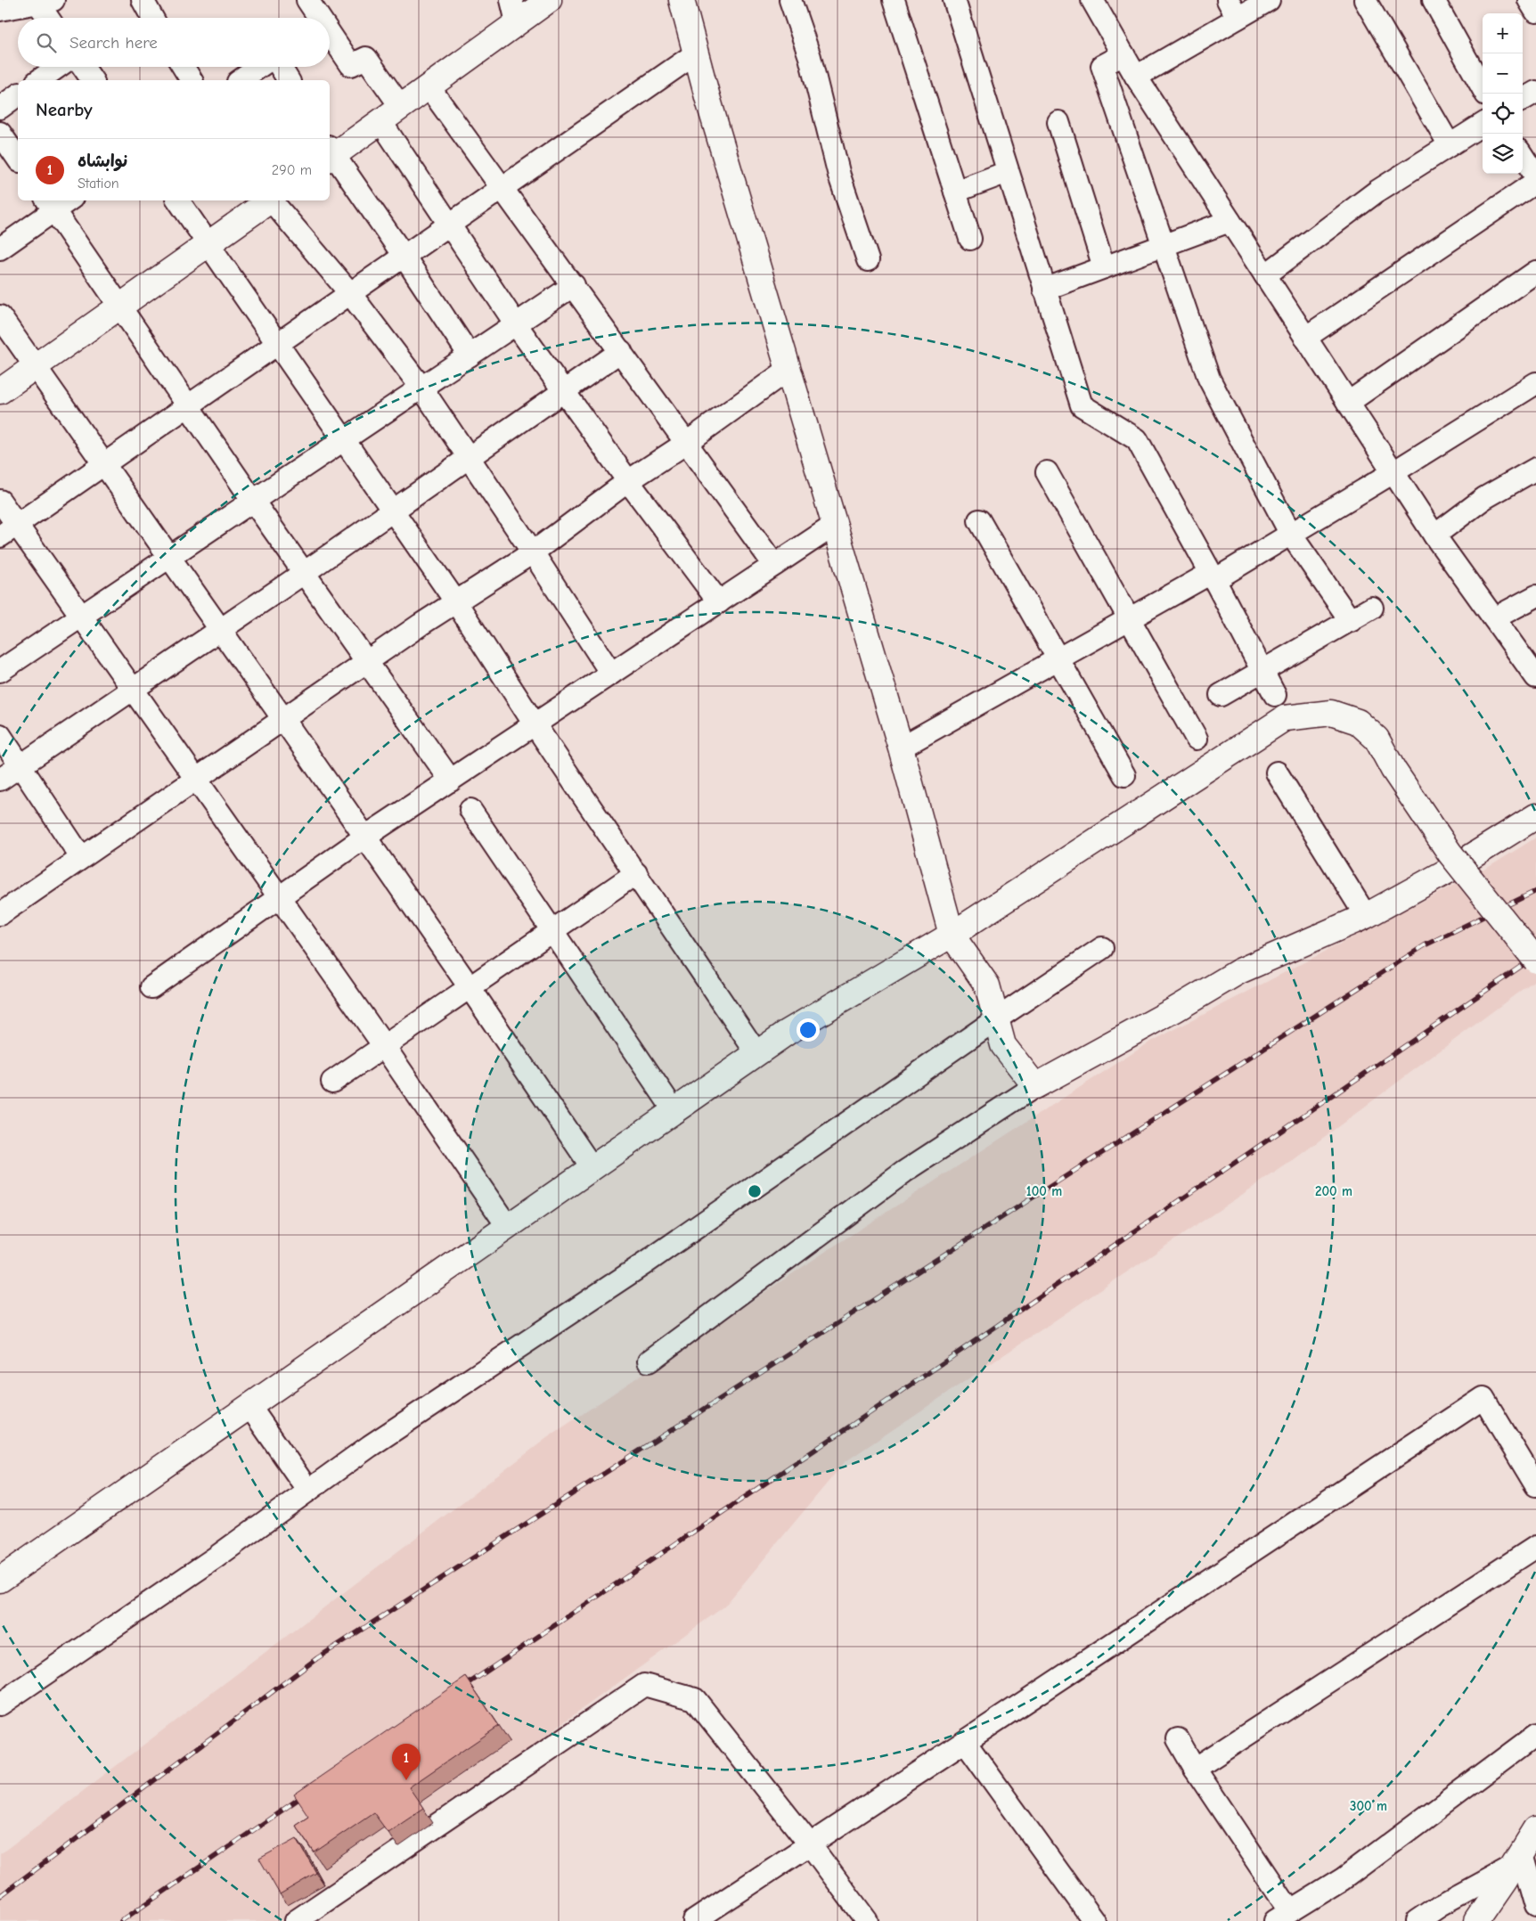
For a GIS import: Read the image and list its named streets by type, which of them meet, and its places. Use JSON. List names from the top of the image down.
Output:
{
  "page": {
    "map_buttons": ["+", "−"],
    "search": "Search here",
    "heading": "Nearby",
    "list": [
      {
        "mark": "1",
        "name": "نوابشاہ",
        "note": "Station",
        "value": "290 m"
      }
    ],
    "pins": "1"
  },
  "rings": ["100 m", "200 m", "300 m"]
}
